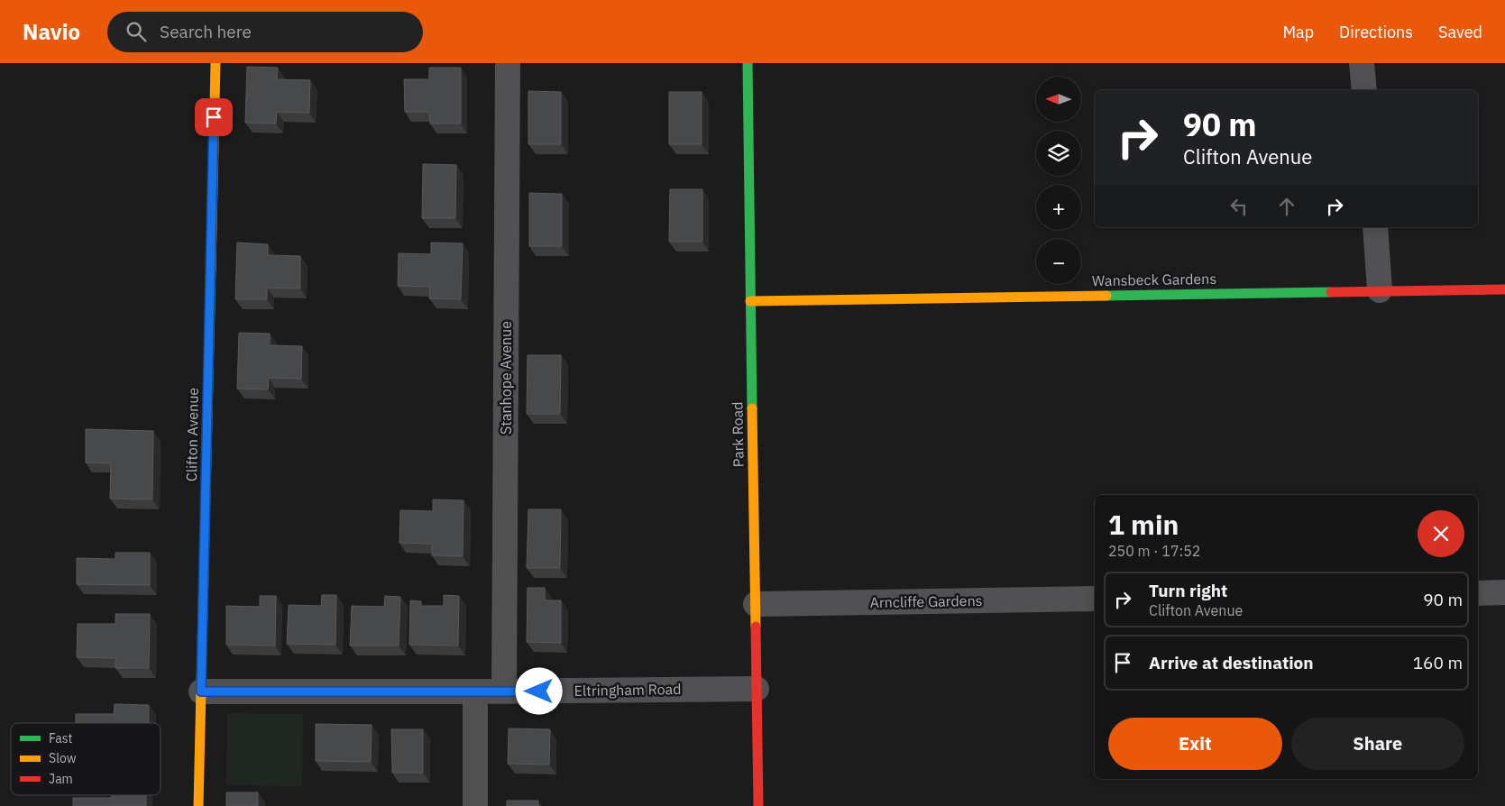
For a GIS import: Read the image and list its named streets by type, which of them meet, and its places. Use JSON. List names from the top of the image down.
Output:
{
  "streets": {
    "street": [
      "Wansbeck Gardens",
      "Stanhope Avenue",
      "Clifton Avenue",
      "Park Road",
      "Arncliffe Gardens",
      "Eltringham Road"
    ]
  },
  "crossings": [
    ["Wansbeck Gardens", "Park Road"],
    ["Stanhope Avenue", "Eltringham Road"],
    ["Clifton Avenue", "Eltringham Road"],
    ["Park Road", "Arncliffe Gardens"],
    ["Park Road", "Eltringham Road"]
  ],
  "legend": ["Fast", "Slow", "Jam"],
  "north": "left",
  "page": {
    "header": "Navio",
    "search": "Search here",
    "nav": ["Map", "Directions", "Saved"],
    "map_buttons": ["+", "−"],
    "turn": ["90 m", "Clifton Avenue"],
    "heading": ["1 min", "250 m · 17:52"],
    "list": [
      {
        "name": "Turn right",
        "note": "Clifton Avenue",
        "value": "90 m"
      },
      {
        "name": "Arrive at destination",
        "value": "160 m"
      }
    ],
    "buttons": ["Exit", "Share"]
  }
}
